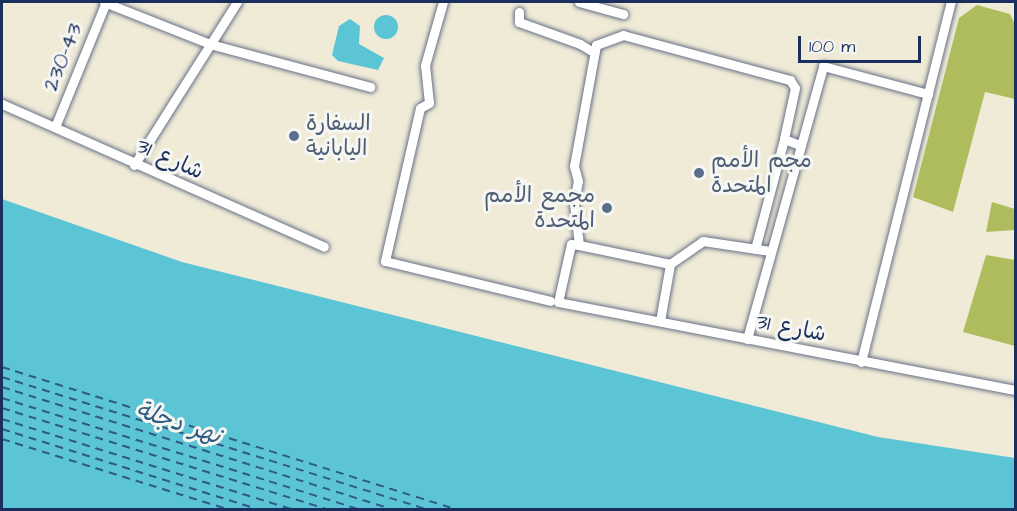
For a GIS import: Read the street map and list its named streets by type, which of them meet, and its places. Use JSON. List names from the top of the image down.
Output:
{
  "streets": {
    "street": ["230-43", "شارع 31"]
  },
  "crossings": [
    ["230-43", "شارع 31"]
  ],
  "water": ["نهر دجلة"],
  "places": ["السفارة اليابانية", "مجم الأمم المتحدة", "مجمع الأمم المتحدة"],
  "scale_bar": "100 m"
}
